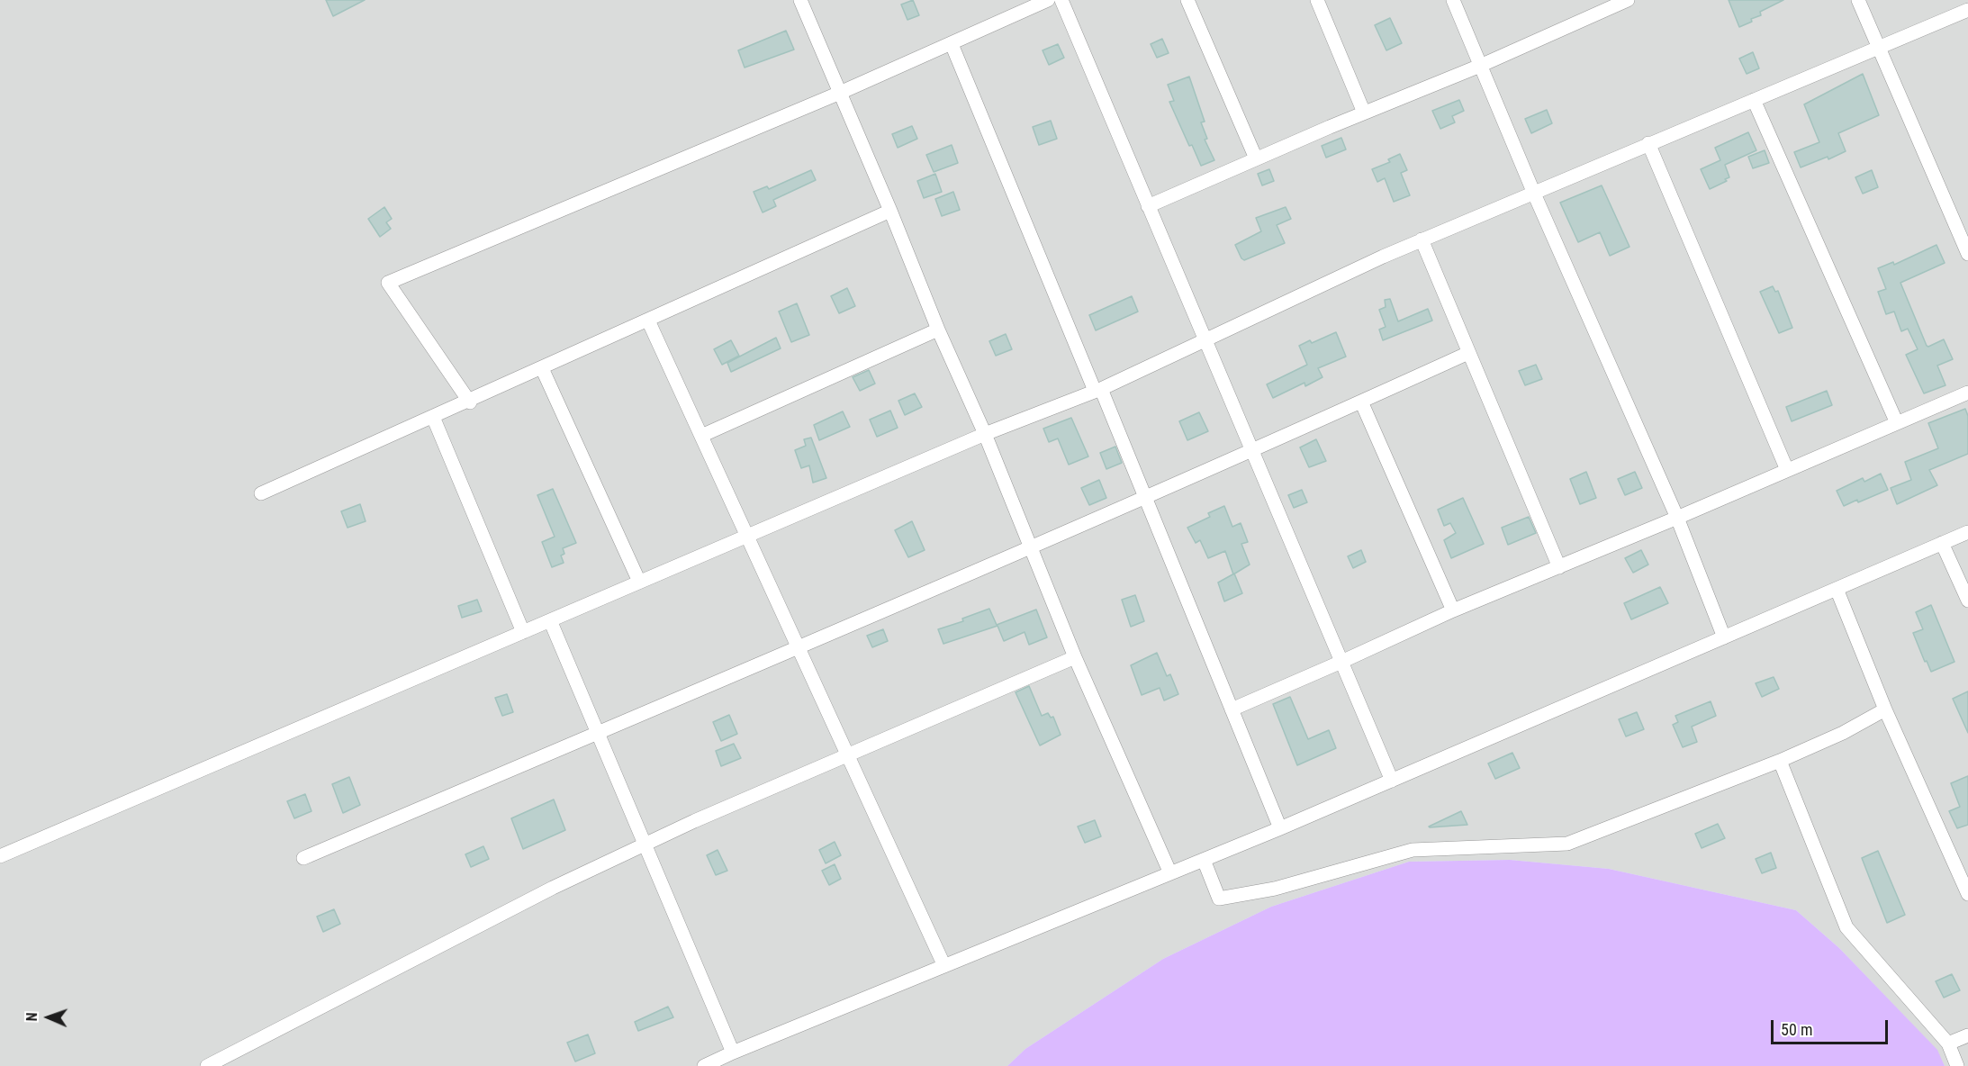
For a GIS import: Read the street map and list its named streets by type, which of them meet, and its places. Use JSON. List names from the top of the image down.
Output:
{
  "scale_bar": "50 m",
  "north": "left"
}
